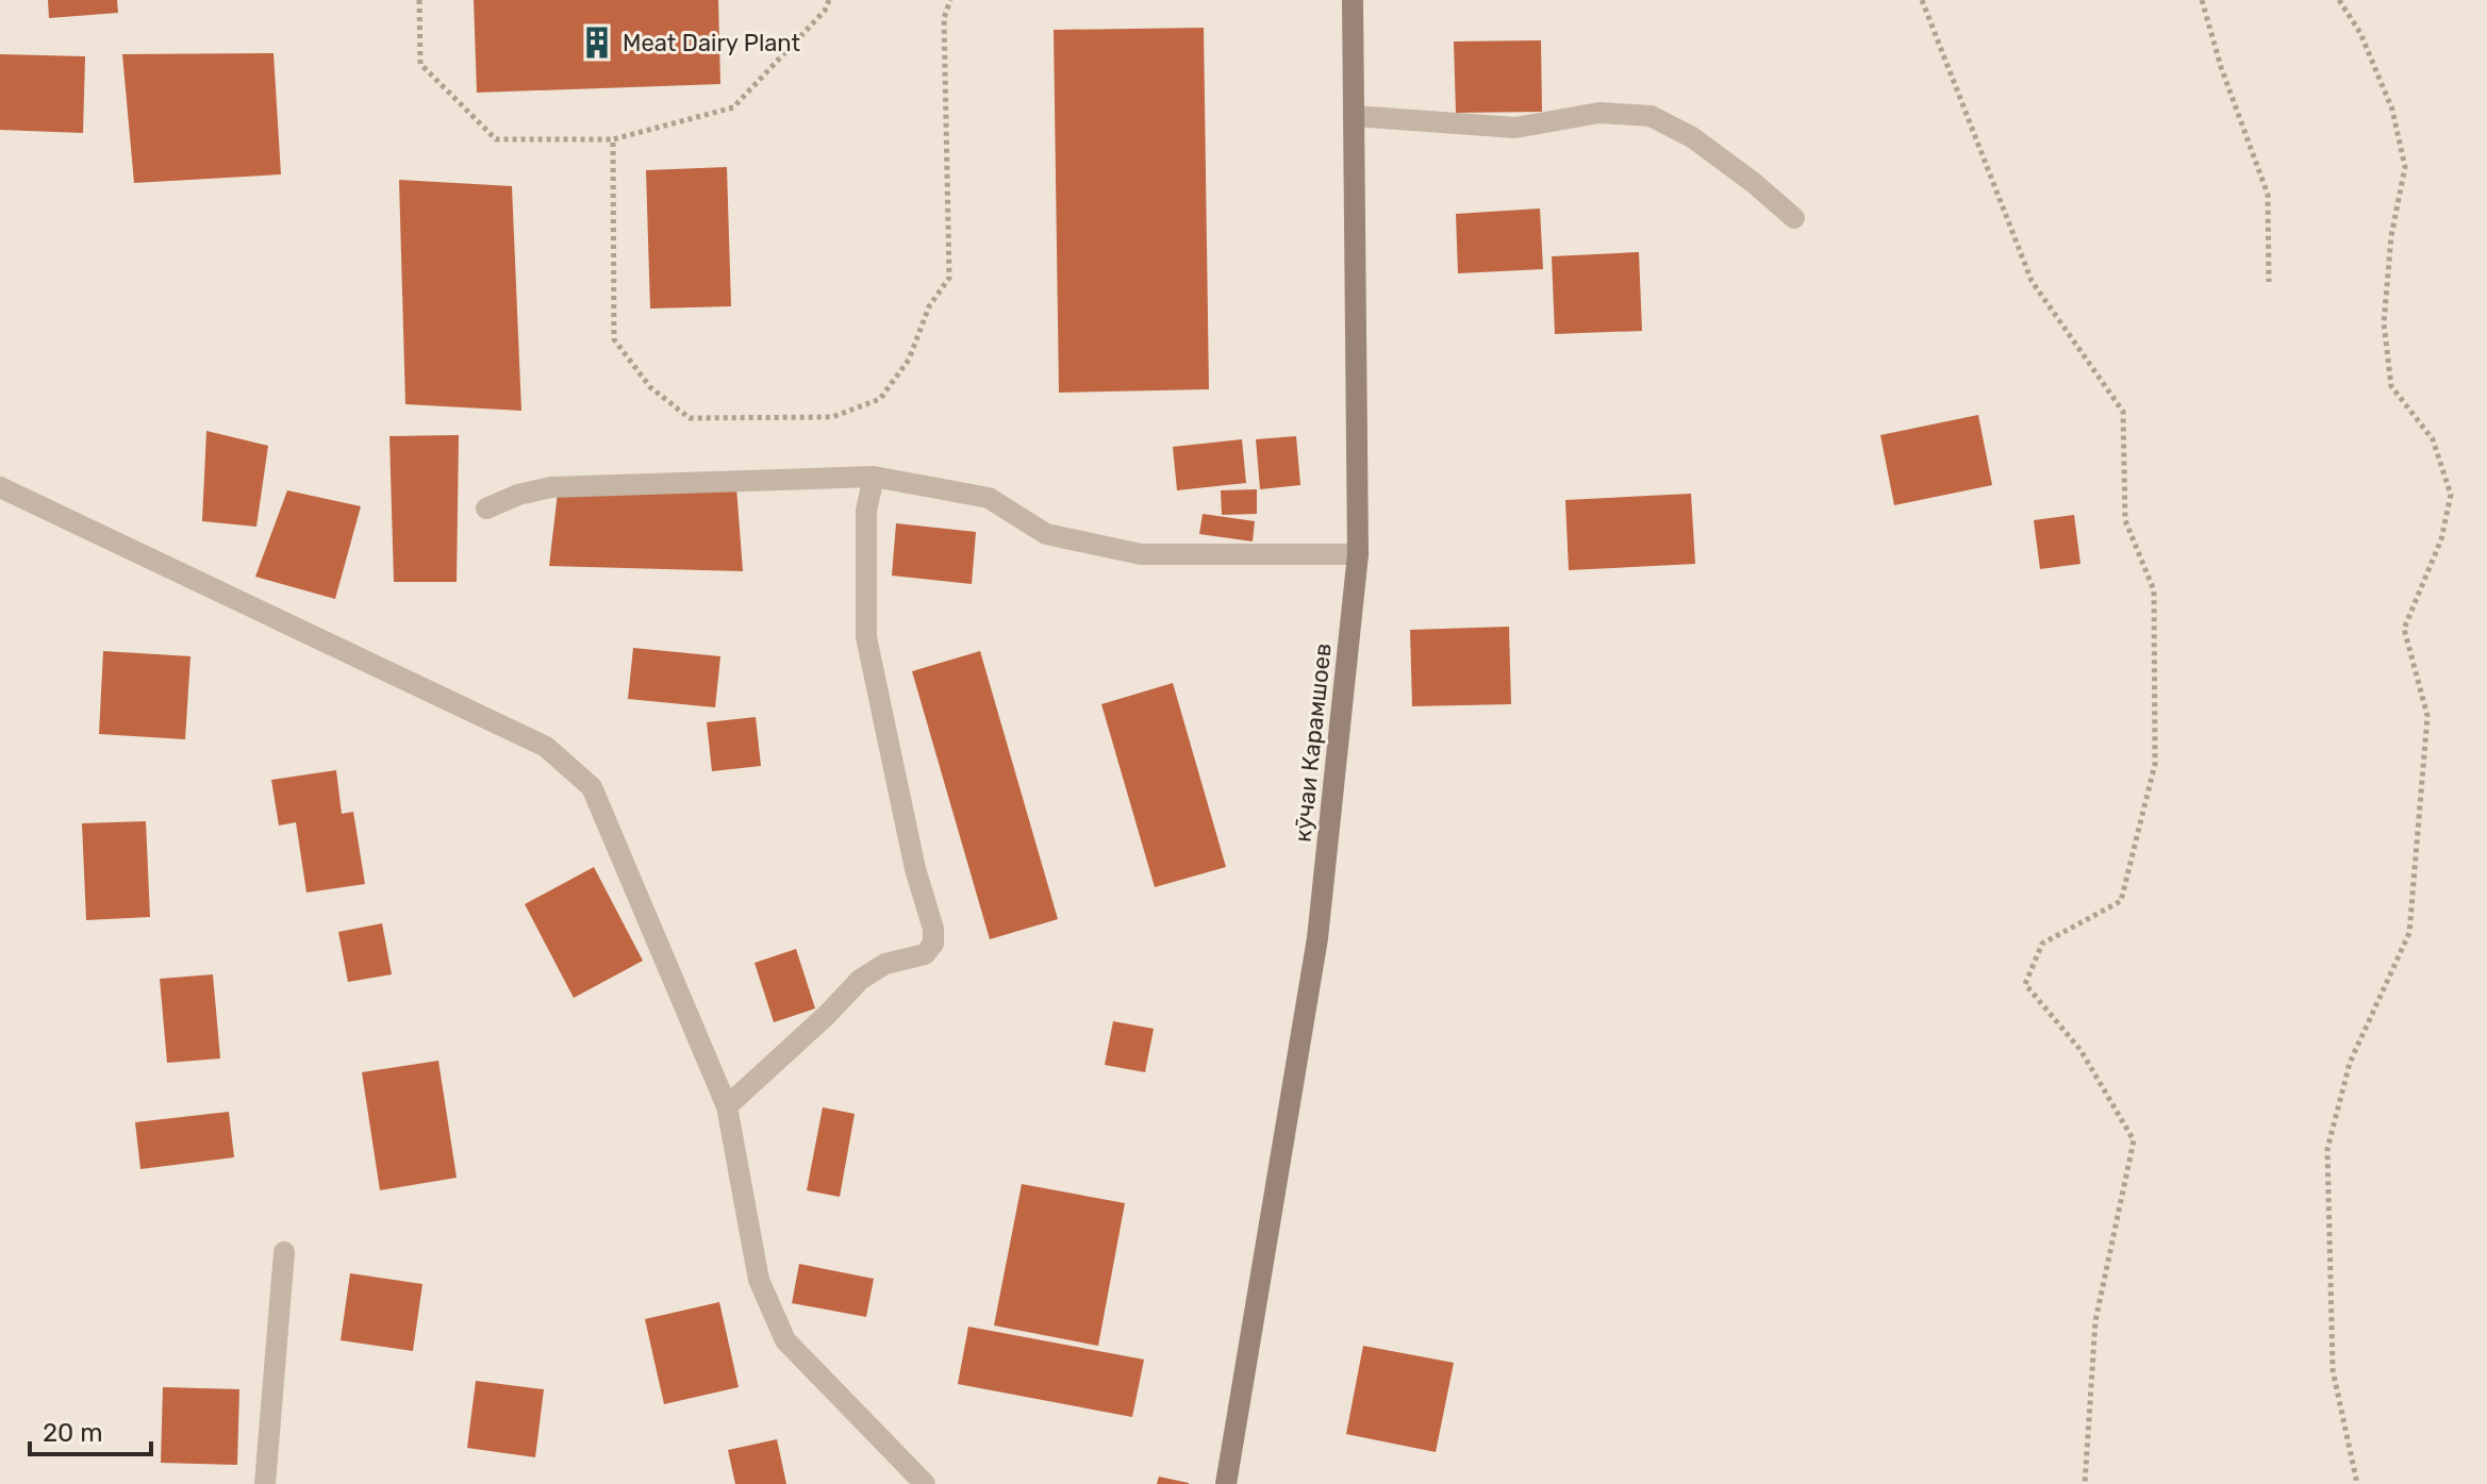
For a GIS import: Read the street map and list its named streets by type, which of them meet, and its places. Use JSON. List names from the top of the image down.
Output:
{
  "streets": {
    "main road": ["кӯчаи Карамшоев"]
  },
  "places": {
    "building": ["Meat Dairy Plant"]
  },
  "scale_bar": "20 m"
}
